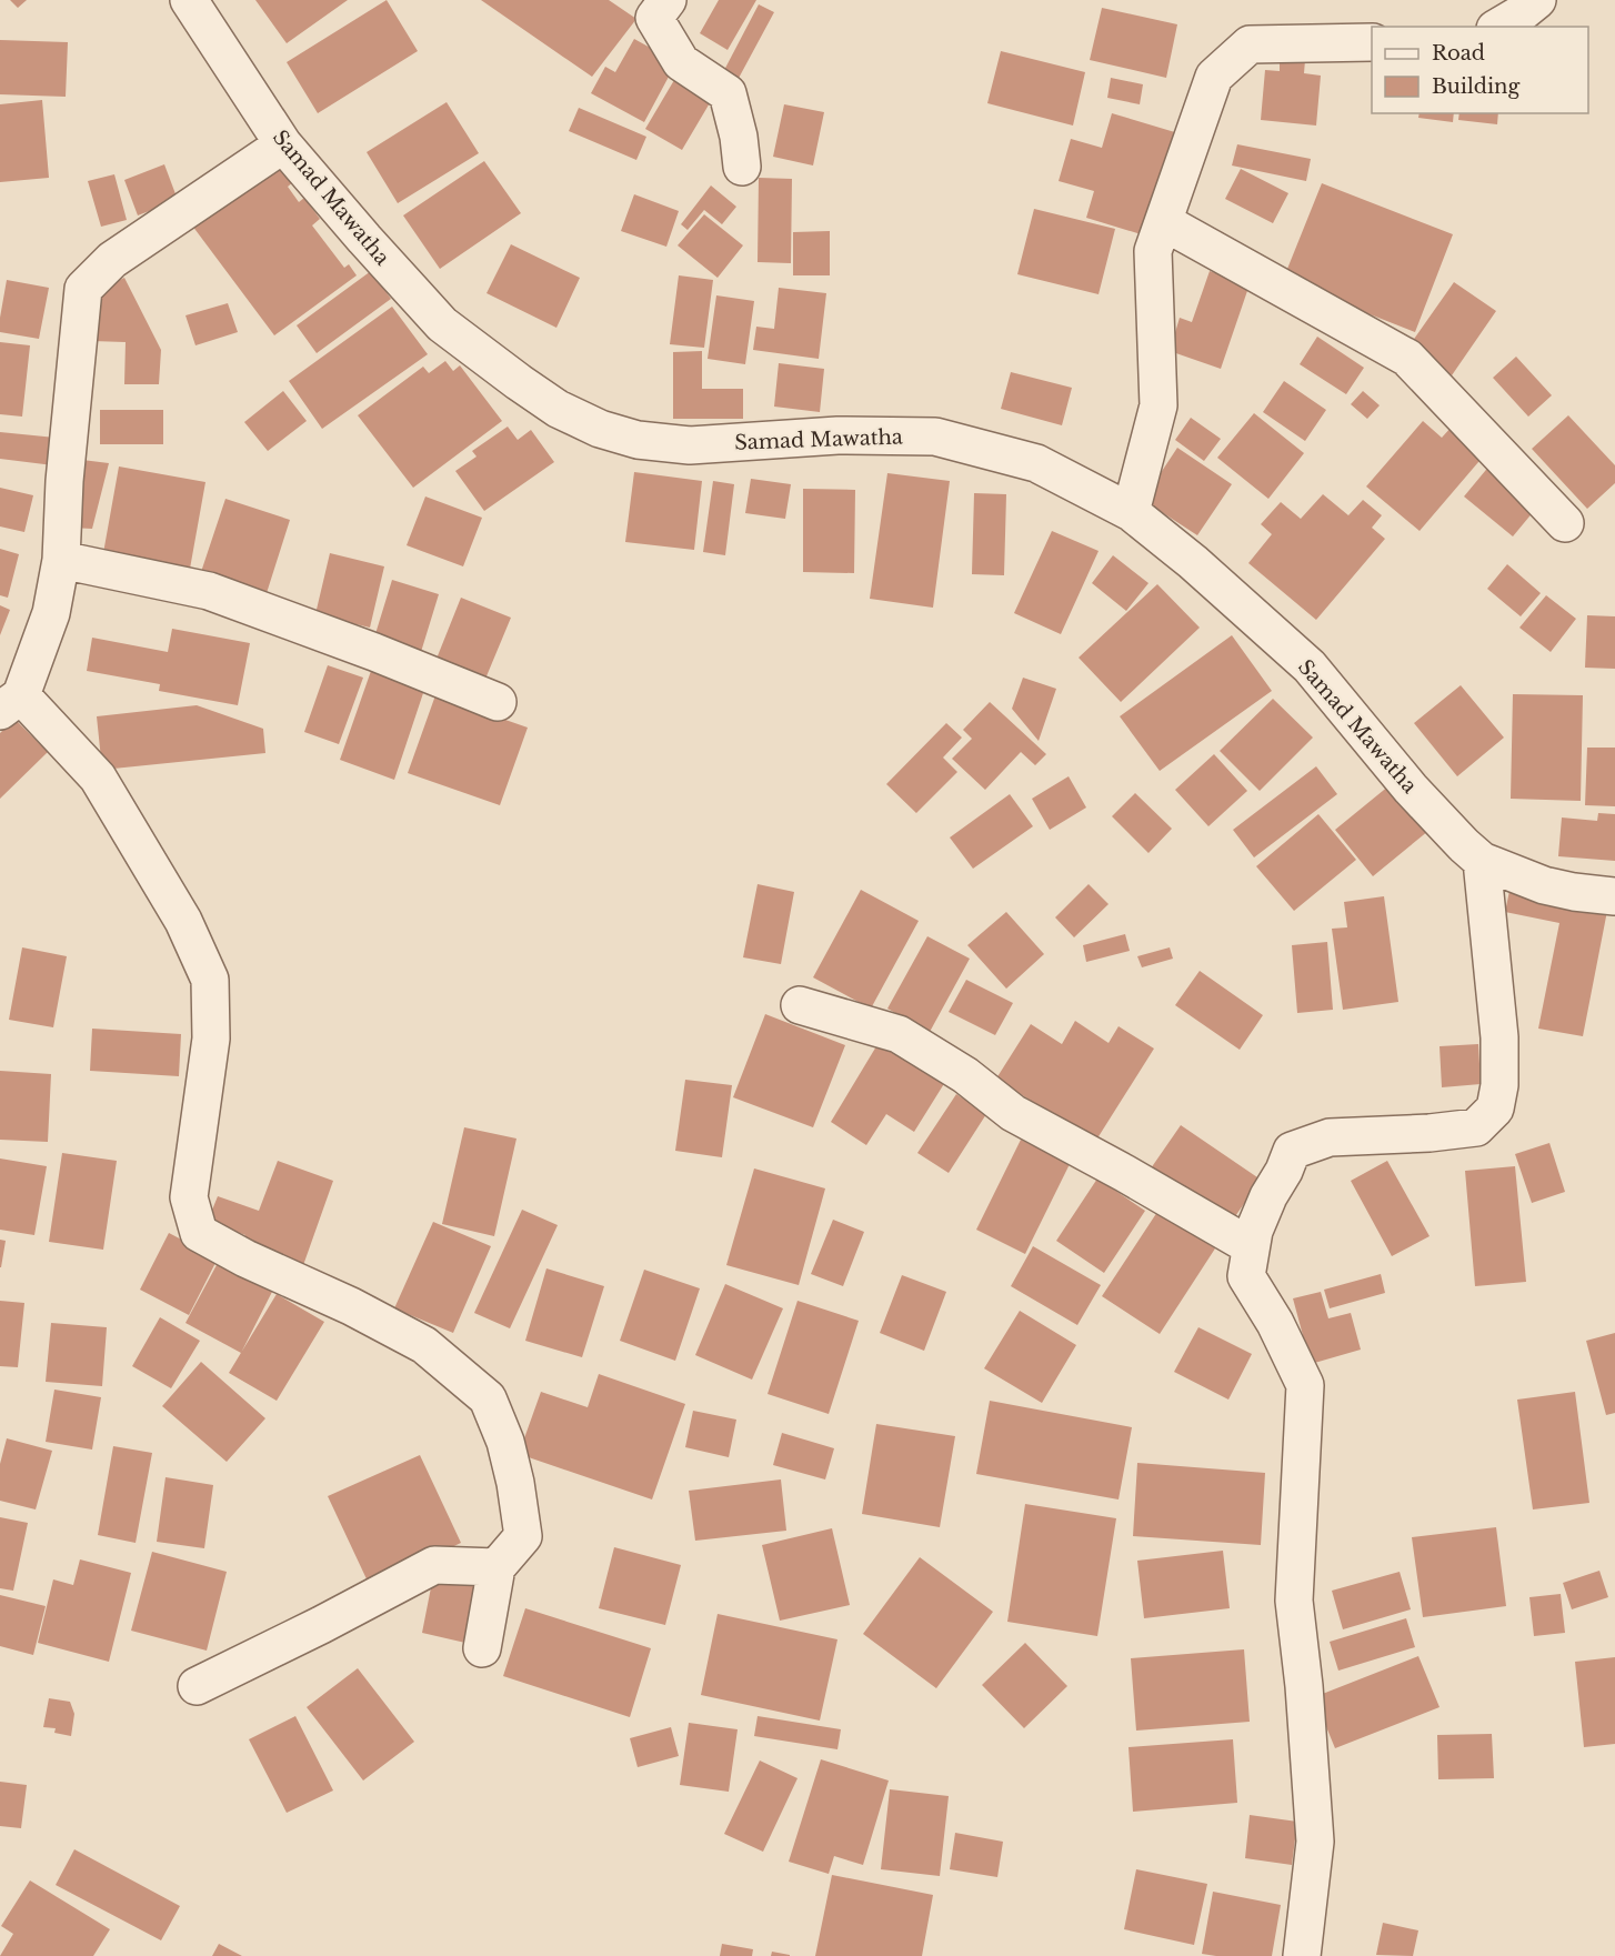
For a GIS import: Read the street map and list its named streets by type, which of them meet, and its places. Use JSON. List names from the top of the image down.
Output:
{
  "streets": {
    "street": ["Samad Mawatha"]
  },
  "legend": ["Road", "Building"]
}
